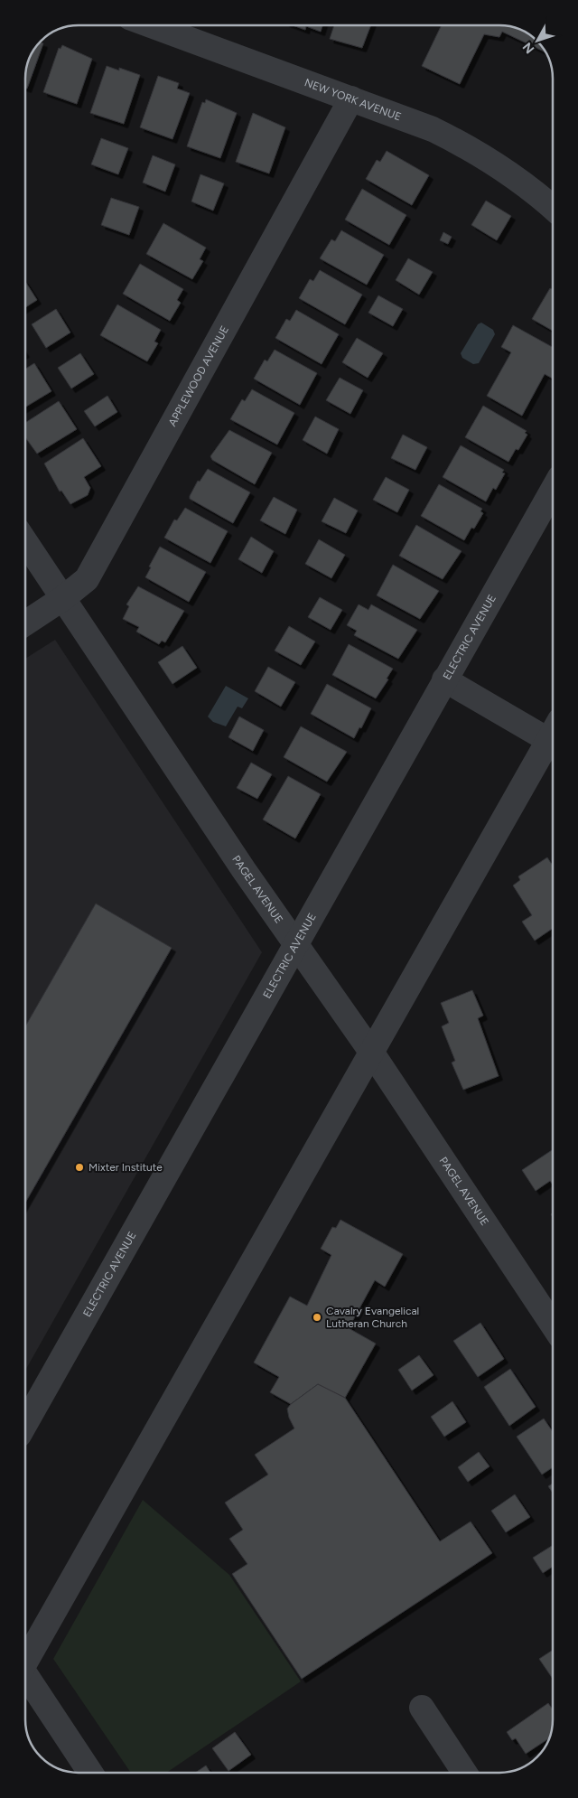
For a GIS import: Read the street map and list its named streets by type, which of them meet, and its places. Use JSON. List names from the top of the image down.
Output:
{
  "streets": {
    "street": [
      "NEW YORK AVENUE",
      "APPLEWOOD AVENUE",
      "ELECTRIC AVENUE",
      "PAGEL AVENUE"
    ]
  },
  "crossings": [
    ["NEW YORK AVENUE", "APPLEWOOD AVENUE"],
    ["APPLEWOOD AVENUE", "PAGEL AVENUE"],
    ["ELECTRIC AVENUE", "PAGEL AVENUE"]
  ],
  "places": ["Mixter Institute", "Cavalry Evangelical Lutheran Church"],
  "north": "bottom left"
}
